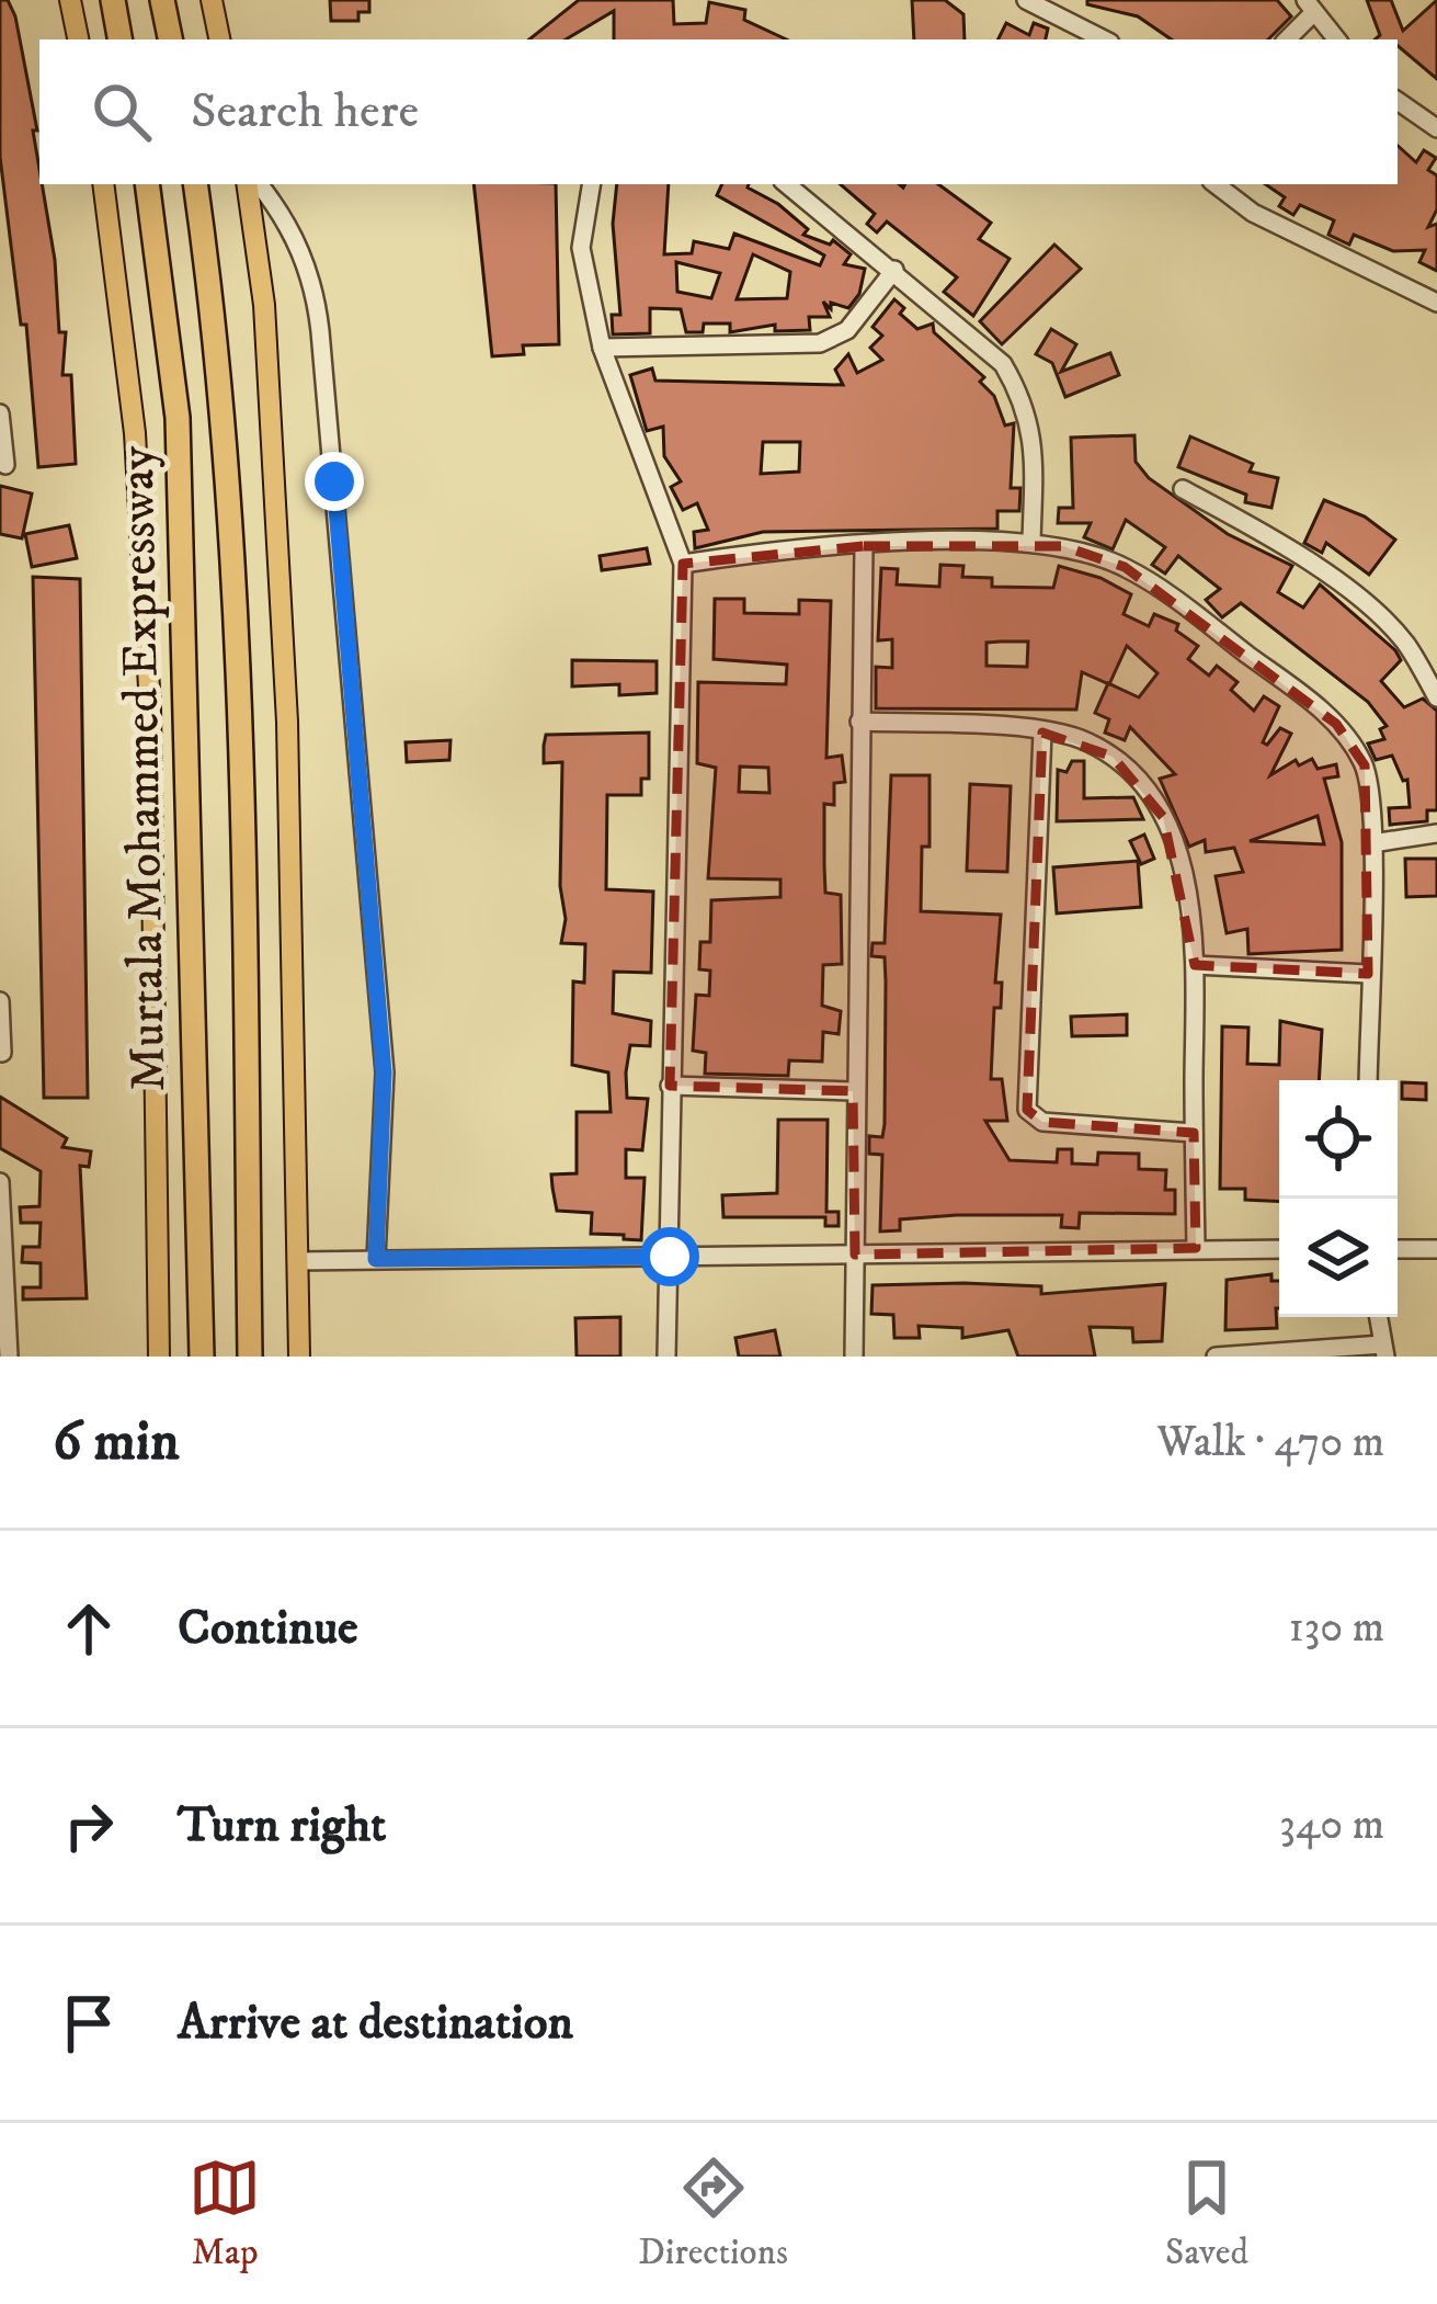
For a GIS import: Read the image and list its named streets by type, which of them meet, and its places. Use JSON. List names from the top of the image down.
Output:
{
  "streets": {
    "highway": ["Murtala Mohammed Expressway"]
  },
  "page": {
    "search": "Search here",
    "heading": ["6 min", "Walk · 470 m"],
    "list": [
      ["Continue", "130 m"],
      ["Turn right", "340 m"],
      "Arrive at destination"
    ],
    "nav": ["Map", "Directions", "Saved"]
  }
}
